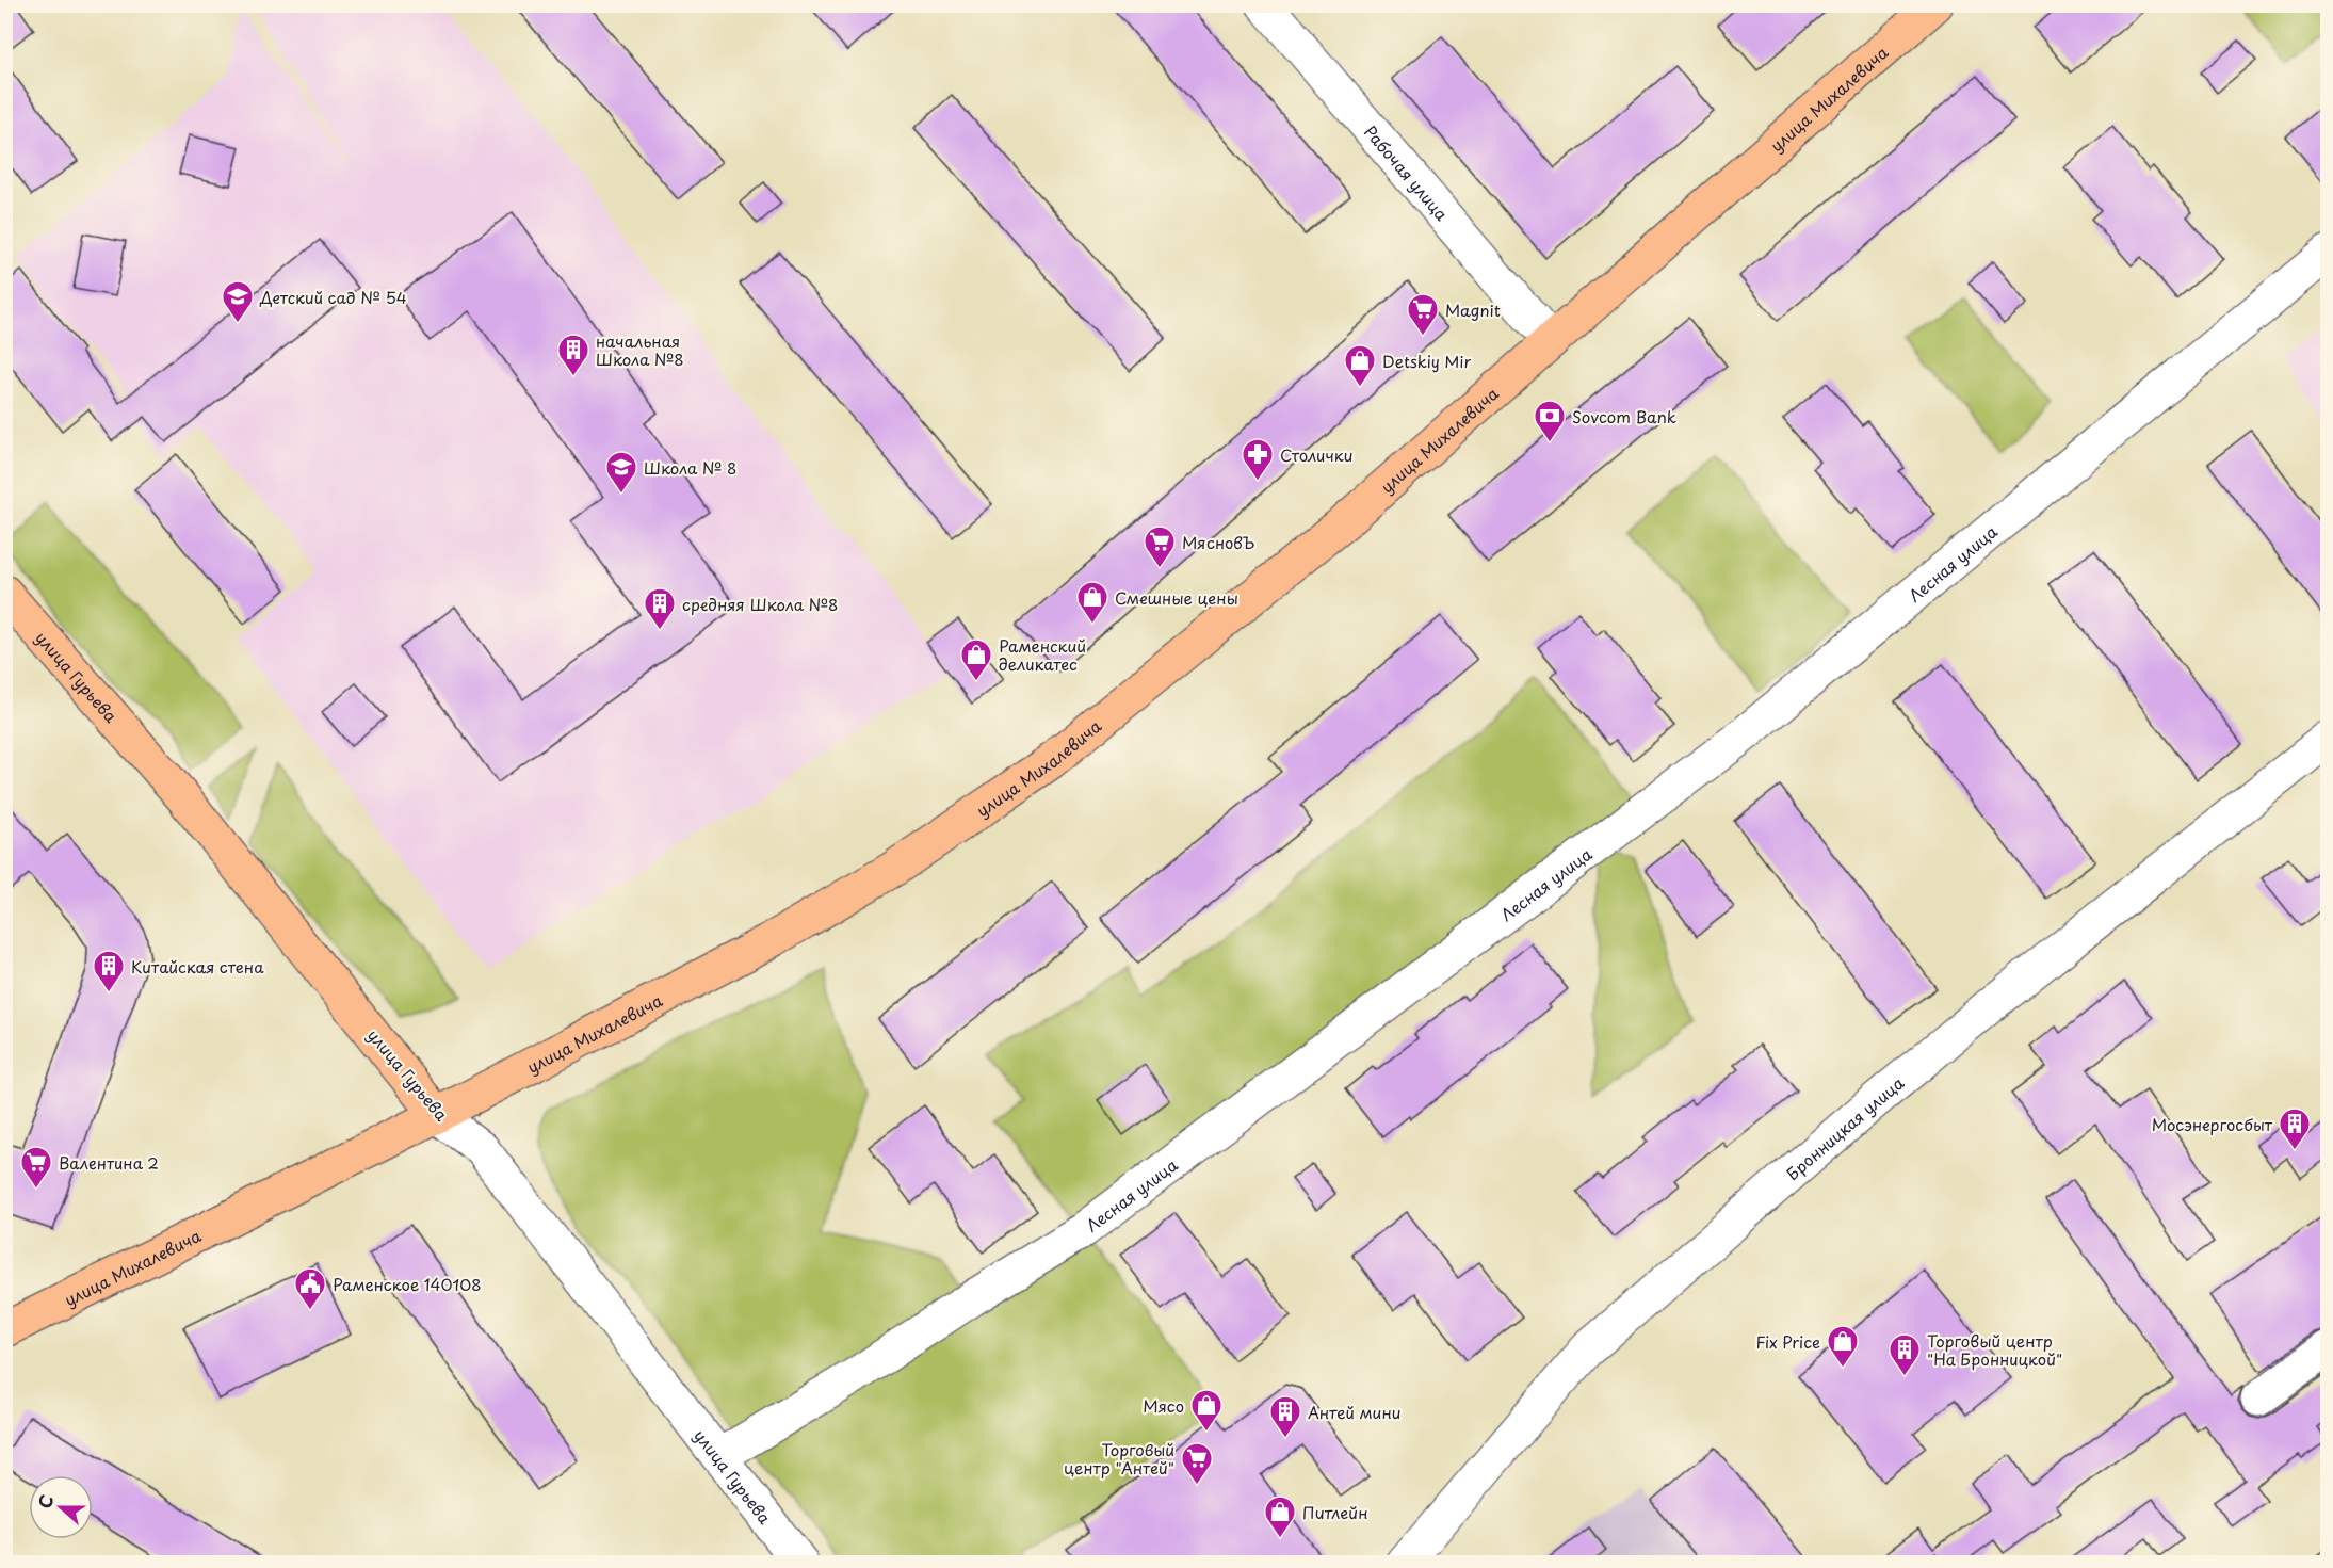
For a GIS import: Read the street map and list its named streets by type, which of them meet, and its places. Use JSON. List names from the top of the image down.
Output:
{
  "streets": {
    "main road": ["улица Михалевича", "улица Гурьева"],
    "street": ["Рабочая улица", "Лесная улица", "Бронницкая улица"]
  },
  "crossings": [
    ["улица Михалевича", "Рабочая улица"],
    ["улица Михалевича", "улица Гурьева"],
    ["Лесная улица", "улица Гурьева"]
  ],
  "places": {
    "school or university": ["Детский сад № 54", "Школа № 8"],
    "supermarket": [
      "Magnit",
      "МясновЪ",
      "Валентина 2",
      "Торговый центр \"Антей\""
    ],
    "building": [
      "начальная Школа №8",
      "средняя Школа №8",
      "Китайская стена",
      "Мосэнергосбыт",
      "Торговый центр \"На Бронницкой\"",
      "Антей мини"
    ],
    "shop": [
      "Detskiy Mir",
      "Смешные цены",
      "Раменский деликатес",
      "Fix Price",
      "Мясо",
      "Питлейн"
    ],
    "bank": ["Sovcom Bank"],
    "pharmacy": ["Столички"],
    "public building": ["Раменское 140108"]
  },
  "north": "left"
}
